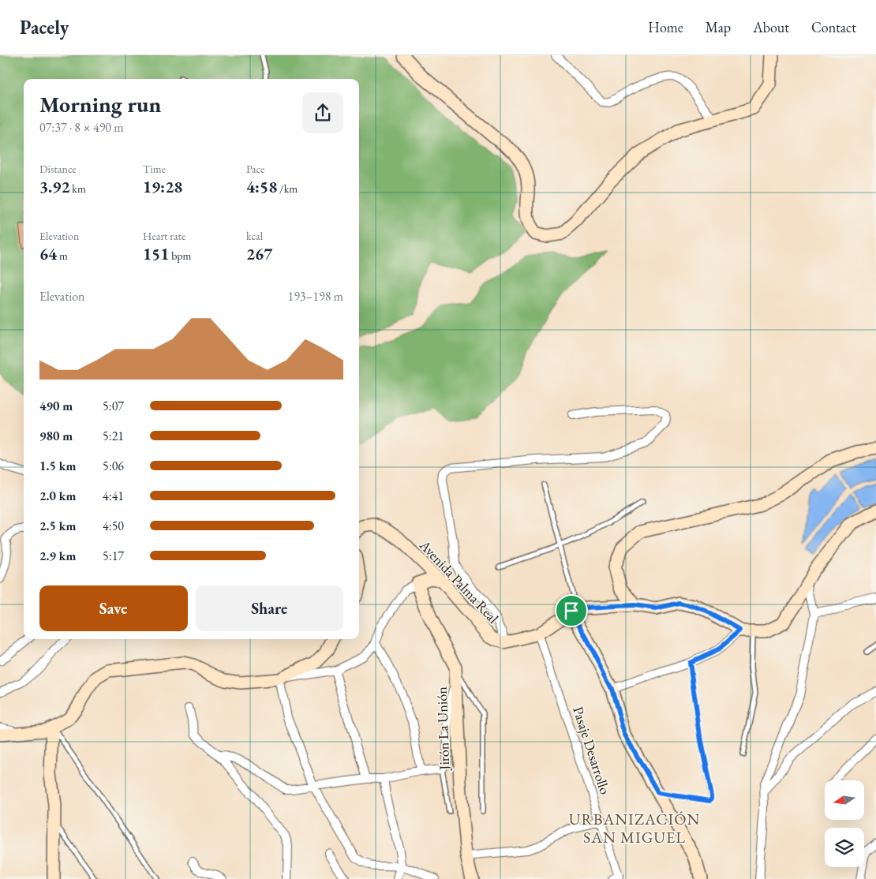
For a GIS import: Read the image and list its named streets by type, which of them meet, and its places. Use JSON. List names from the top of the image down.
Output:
{
  "streets": {
    "main road": ["Avenida Palma Real", "Jirón La Unión"],
    "street": ["Pasaje Desarrollo"]
  },
  "crossings": [
    ["Avenida Palma Real", "Pasaje Desarrollo"]
  ],
  "districts": ["URBANIZACIÓN SAN MIGUEL"],
  "north": "left",
  "page": {
    "header": "Pacely",
    "nav": [
      "Home",
      "Map",
      "About",
      "Contact"
    ],
    "heading": ["Morning run", "07:37 · 8 × 490 m"],
    "stats": [
      ["Distance", "3.92 km"],
      ["Time", "19:28"],
      ["Pace", "4:58 /km"],
      ["Elevation", "64 m"],
      ["Heart rate", "151 bpm"],
      ["kcal", "267"]
    ],
    "chart": ["Elevation", "193–198 m"],
    "list": [
      {
        "name": "490 m",
        "note": "5:07"
      },
      {
        "name": "980 m",
        "note": "5:21"
      },
      {
        "name": "1.5 km",
        "note": "5:06"
      },
      {
        "name": "2.0 km",
        "note": "4:41"
      },
      {
        "name": "2.5 km",
        "note": "4:50"
      },
      {
        "name": "2.9 km",
        "note": "5:17"
      }
    ],
    "buttons": ["Save", "Share"]
  }
}
